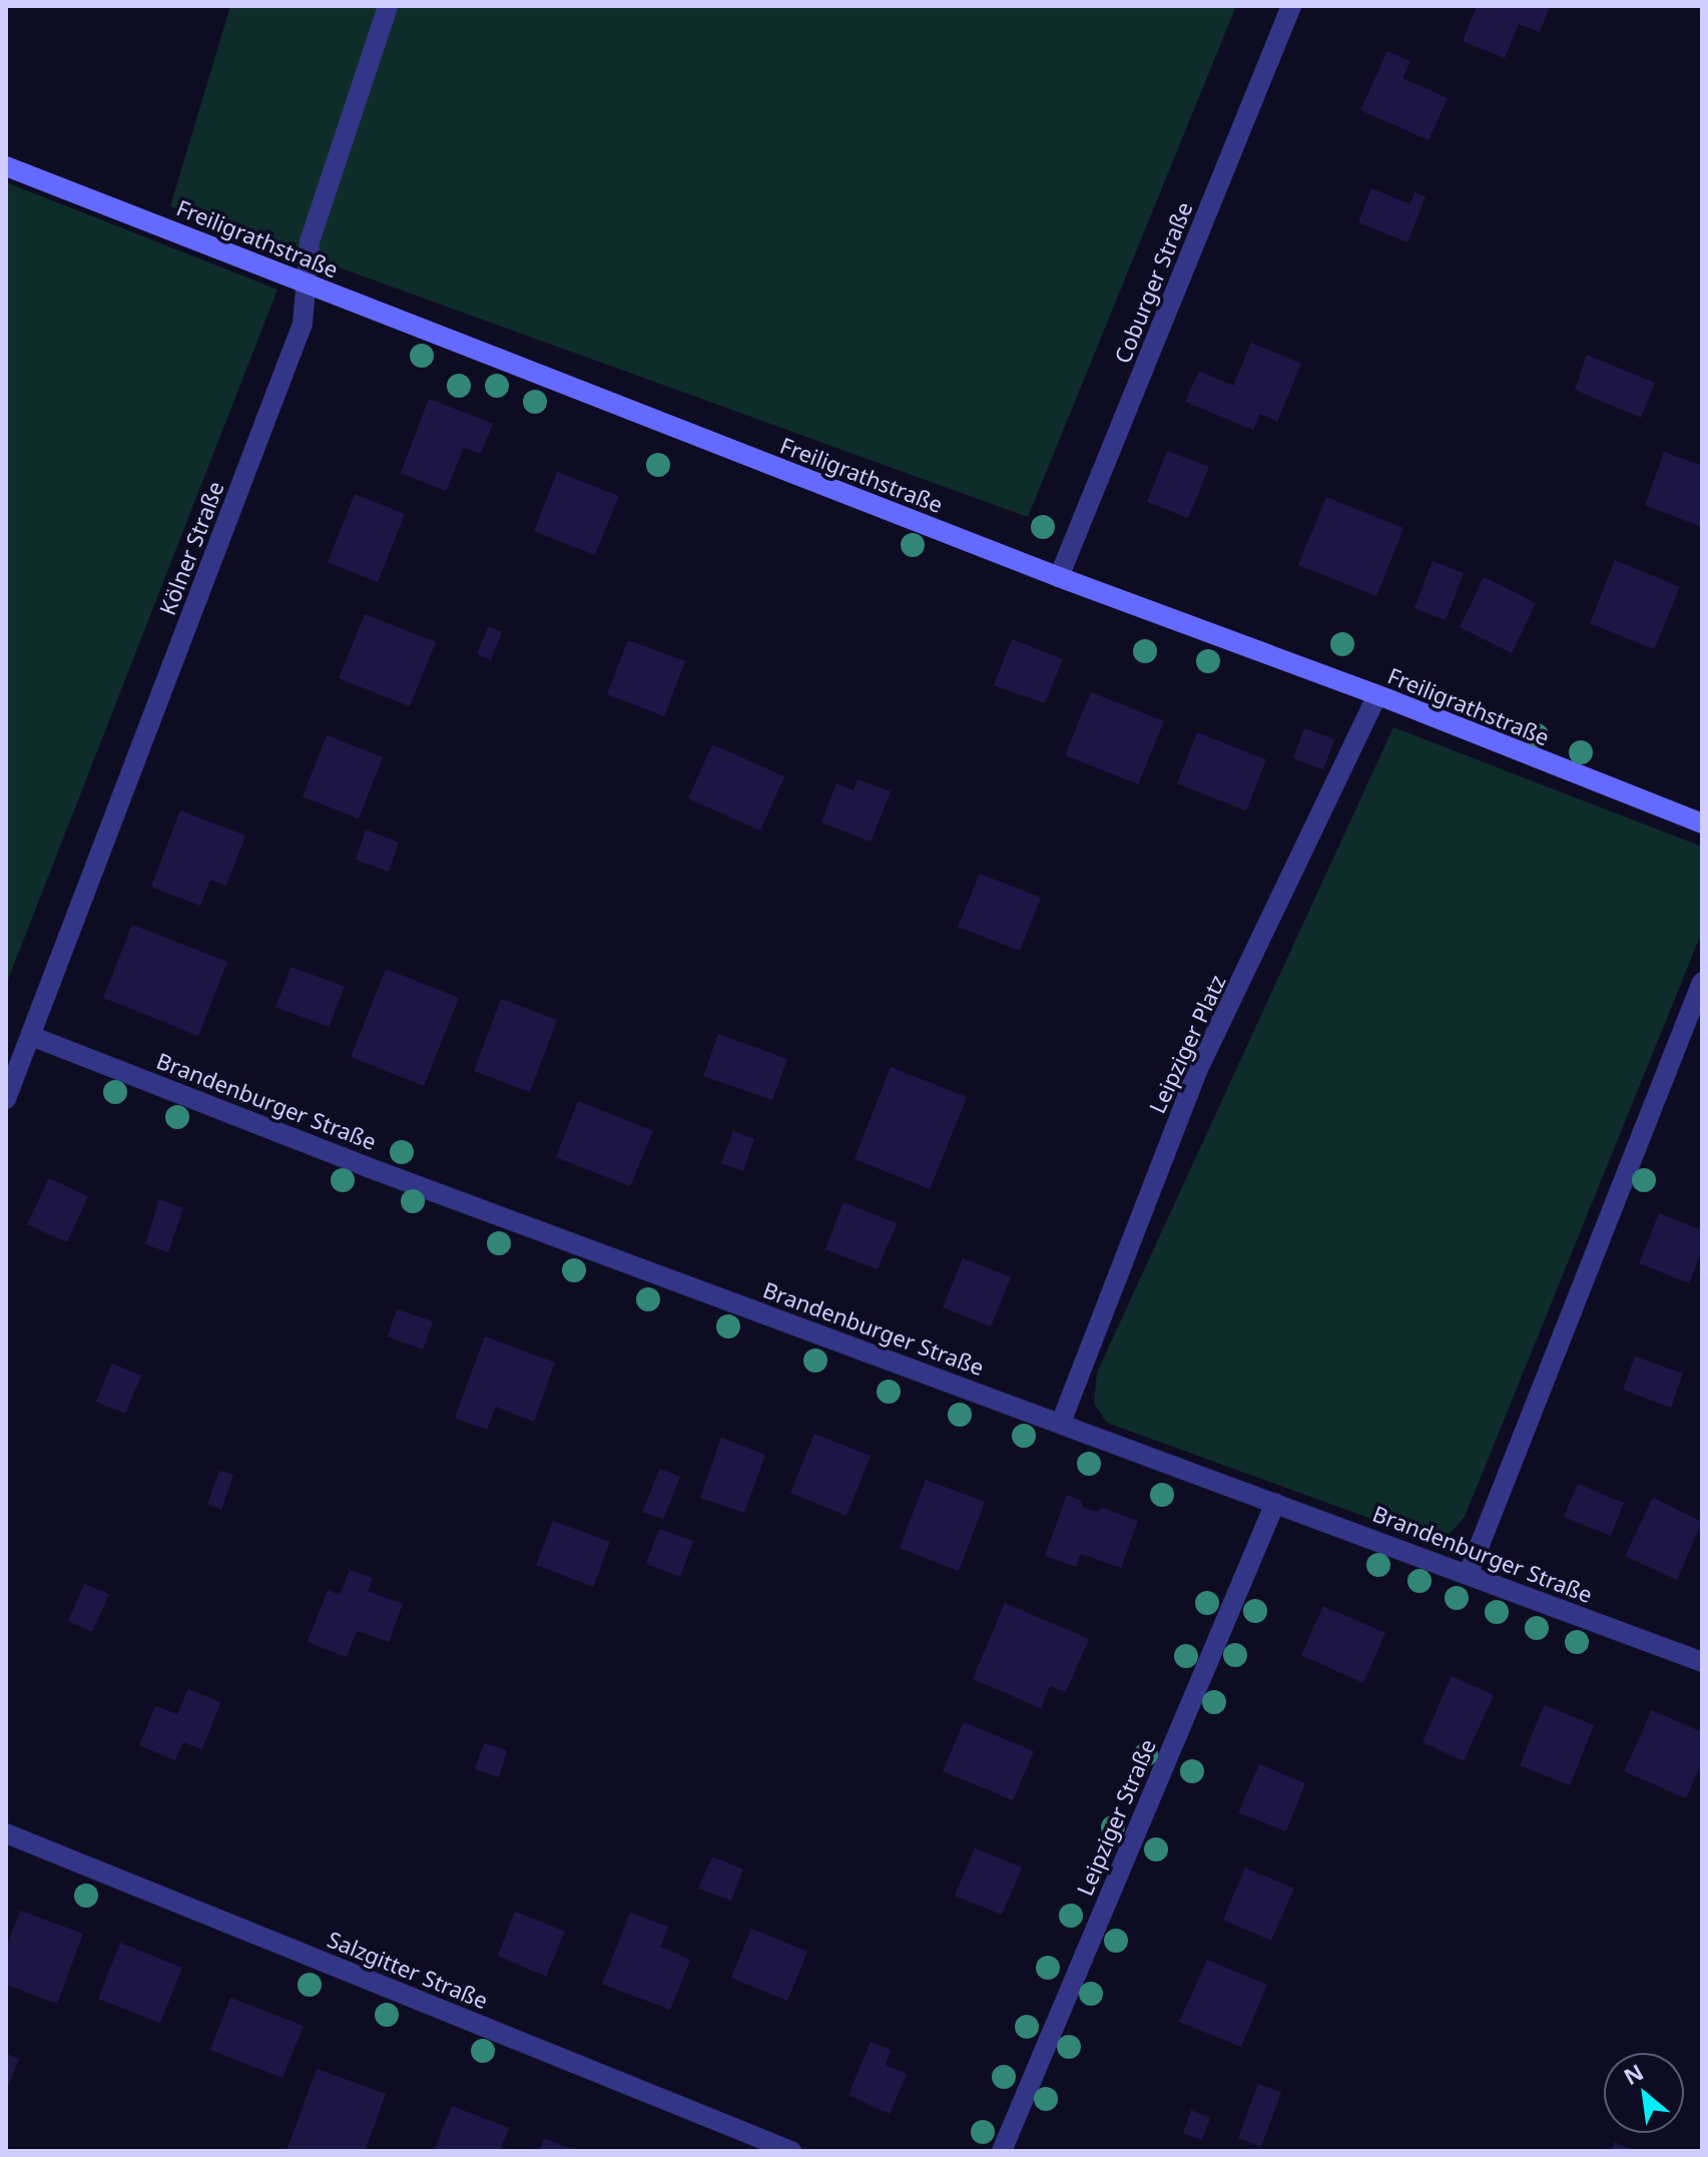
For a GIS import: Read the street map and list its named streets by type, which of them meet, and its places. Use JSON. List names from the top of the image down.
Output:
{
  "streets": {
    "street": [
      "Freiligrathstraße",
      "Coburger Straße",
      "Kölner Straße",
      "Leipziger Platz",
      "Brandenburger Straße",
      "Leipziger Straße",
      "Salzgitter Straße"
    ]
  },
  "crossings": [
    ["Freiligrathstraße", "Coburger Straße"],
    ["Freiligrathstraße", "Kölner Straße"],
    ["Freiligrathstraße", "Leipziger Platz"],
    ["Kölner Straße", "Brandenburger Straße"],
    ["Leipziger Platz", "Brandenburger Straße"],
    ["Brandenburger Straße", "Leipziger Straße"]
  ],
  "north": "top left"
}
